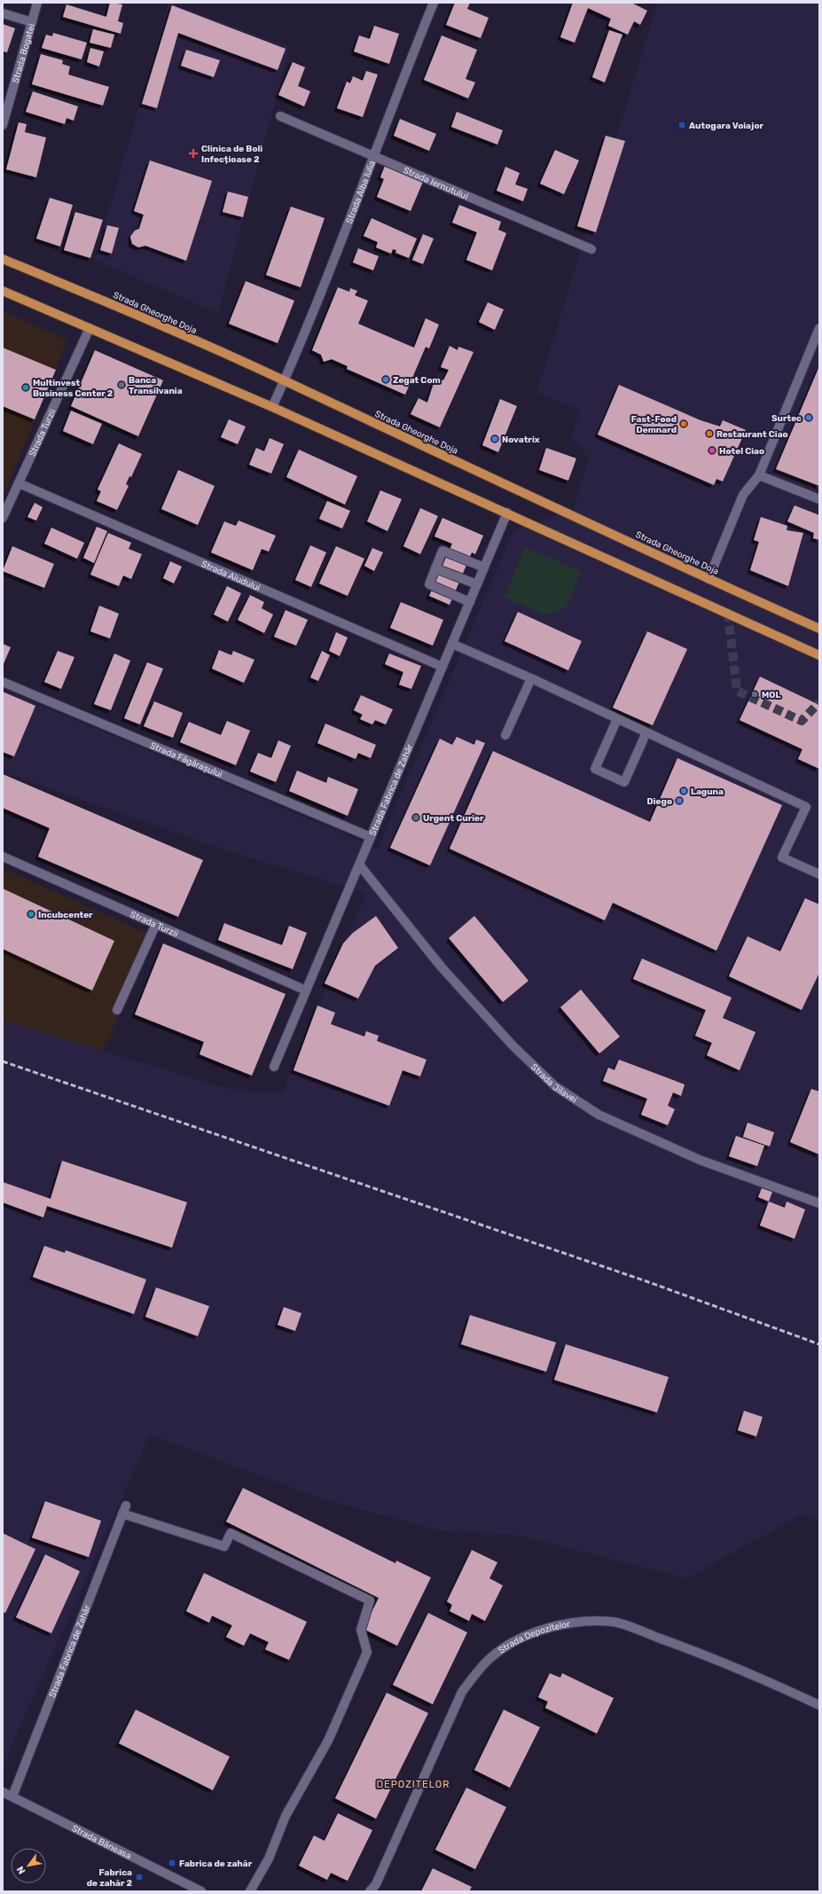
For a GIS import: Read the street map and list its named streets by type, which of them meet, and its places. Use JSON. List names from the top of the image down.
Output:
{
  "streets": {
    "main road": ["Strada Gheorghe Doja"],
    "street": [
      "Strada Bogatei",
      "Strada Iernutului",
      "Strada Alba Iulia",
      "Strada Turzii",
      "Strada Aiudului",
      "Strada Făgărașului",
      "Strada Fabrica de Zahăr",
      "Strada Jilavei",
      "Strada Depozitelor",
      "Strada Băneasa"
    ]
  },
  "crossings": [
    ["Strada Iernutului", "Strada Alba Iulia"],
    ["Strada Alba Iulia", "Strada Gheorghe Doja"],
    ["Strada Turzii", "Strada Aiudului"],
    ["Strada Turzii", "Strada Fabrica de Zahăr"],
    ["Strada Aiudului", "Strada Fabrica de Zahăr"],
    ["Strada Făgărașului", "Strada Fabrica de Zahăr"],
    ["Strada Fabrica de Zahăr", "Strada Jilavei"],
    ["Strada Fabrica de Zahăr", "Strada Băneasa"]
  ],
  "districts": ["DEPOZITELOR"],
  "places": {
    "transit": ["Autogara Voiajor", "Fabrica de zahăr", "Fabrica de zahăr 2"],
    "health": ["Clinica de Boli Infecțioase 2"],
    "other": [
      "Zegat Com",
      "Banca Transilvania",
      "Multinvest Business Center 2",
      "Surtec",
      "Fast-Food Demnard",
      "Restaurant Ciao",
      "Novatrix",
      "Hotel Ciao",
      "MOL",
      "Laguna",
      "Diego",
      "Urgent Curier",
      "Incubcenter"
    ]
  },
  "north": "bottom left"
}
